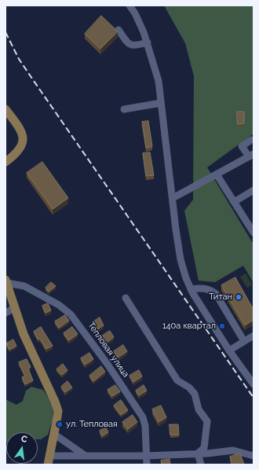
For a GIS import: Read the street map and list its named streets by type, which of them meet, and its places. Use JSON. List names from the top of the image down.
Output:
{
  "streets": {
    "street": ["Тепловая улица"]
  },
  "places": ["Титан", "140а квартал", "ул. Тепловая"],
  "north": "top"
}
